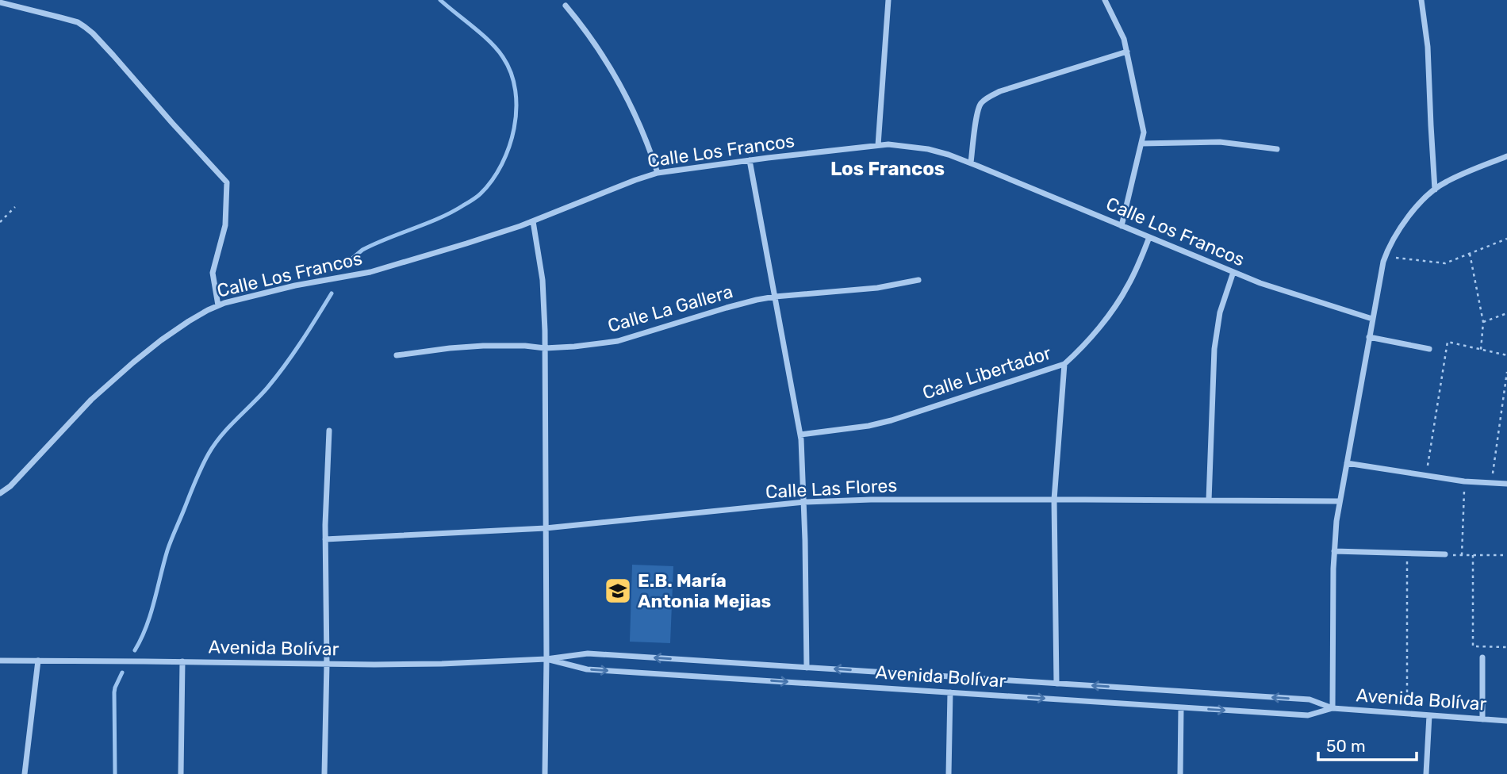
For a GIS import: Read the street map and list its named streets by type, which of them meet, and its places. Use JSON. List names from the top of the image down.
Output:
{
  "streets": {
    "street": [
      "Calle Los Francos",
      "Calle La Gallera",
      "Calle Libertador",
      "Calle Las Flores",
      "Avenida Bolívar"
    ]
  },
  "crossings": [
    ["Calle Los Francos", "Calle Libertador"]
  ],
  "districts": ["Los Francos"],
  "places": {
    "school or university": ["E.B. María Antonia Mejias"]
  },
  "scale_bar": "50 m"
}
